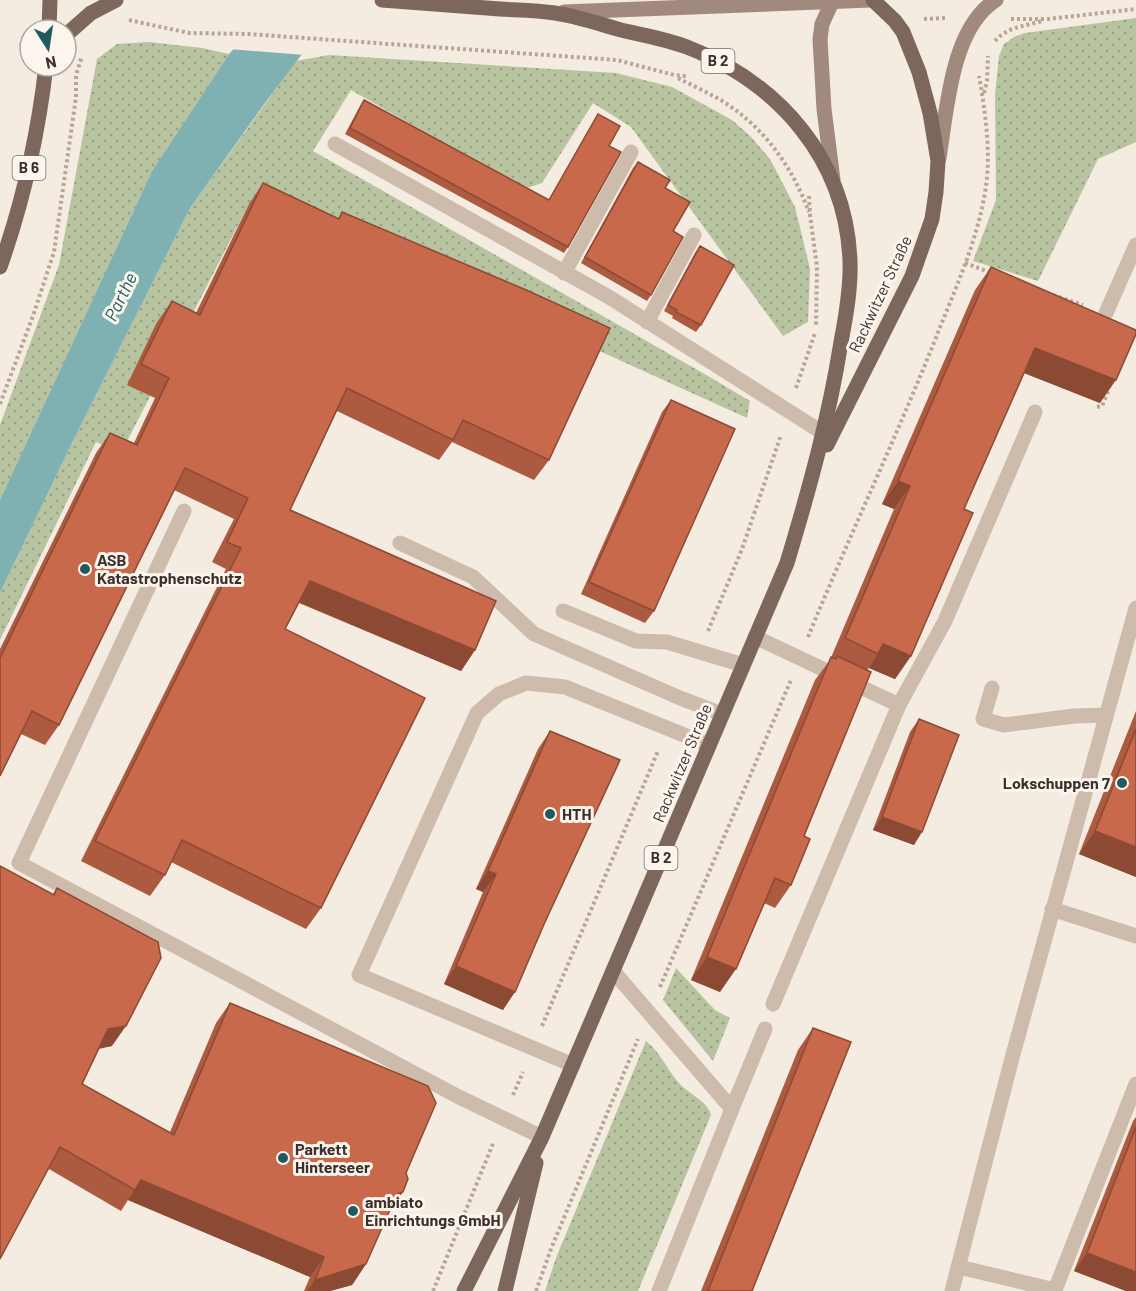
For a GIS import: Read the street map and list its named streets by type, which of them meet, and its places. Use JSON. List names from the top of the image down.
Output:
{
  "streets": {
    "main road": ["B 2", "B 6", "Rackwitzer Straße"]
  },
  "crossings": [
    ["B 2", "Rackwitzer Straße"]
  ],
  "water": ["Parthe"],
  "places": [
    "ASB Katastrophenschutz",
    "Lokschuppen 7",
    "HTH",
    "Parkett Hinterseer",
    "ambiato Einrichtungs GmbH"
  ],
  "north": "bottom"
}
